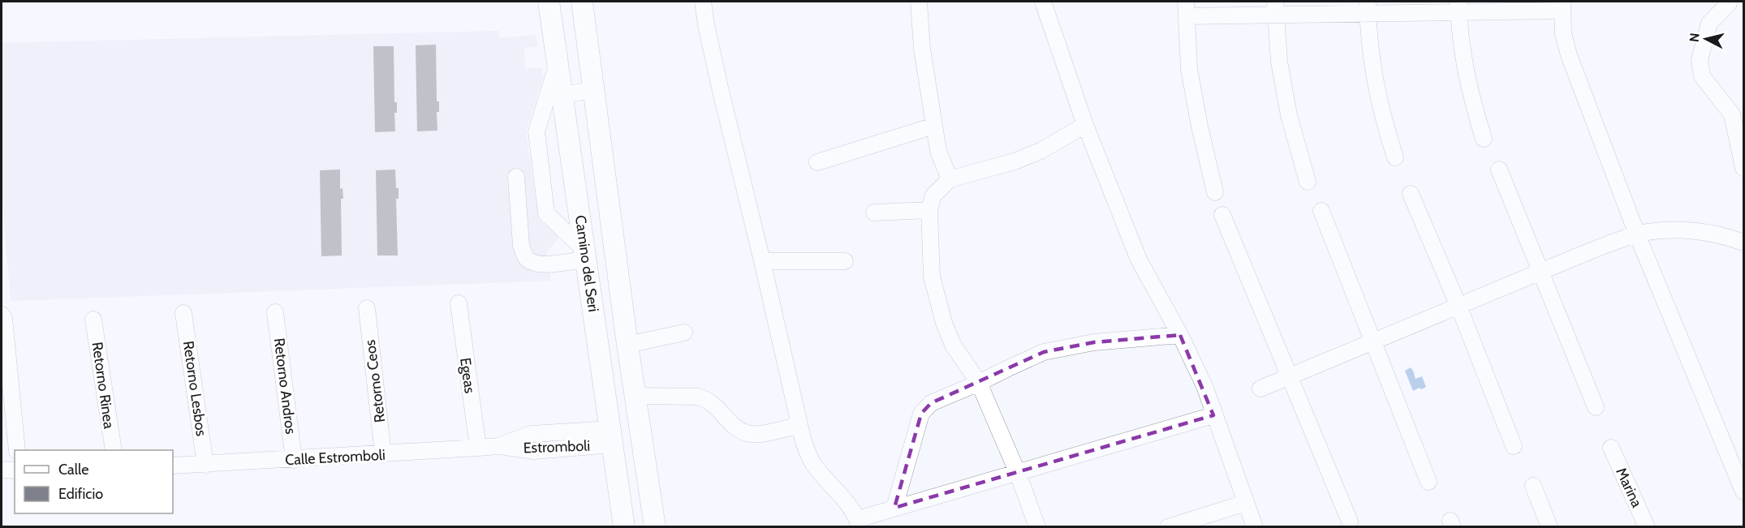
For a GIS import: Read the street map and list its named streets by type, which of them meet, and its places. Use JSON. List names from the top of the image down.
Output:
{
  "streets": {
    "main road": ["Camino del Seri"],
    "street": [
      "Egeas",
      "Retorno Ceos",
      "Retorno Rinea",
      "Retorno Andros",
      "Retorno Lesbos",
      "Estromboli",
      "Calle Estromboli",
      "Marina"
    ]
  },
  "crossings": [
    ["Camino del Seri", "Estromboli"],
    ["Egeas", "Calle Estromboli"],
    ["Retorno Ceos", "Calle Estromboli"],
    ["Retorno Andros", "Calle Estromboli"],
    ["Retorno Lesbos", "Calle Estromboli"],
    ["Estromboli", "Calle Estromboli"]
  ],
  "legend": ["Calle", "Edificio"],
  "north": "left"
}
